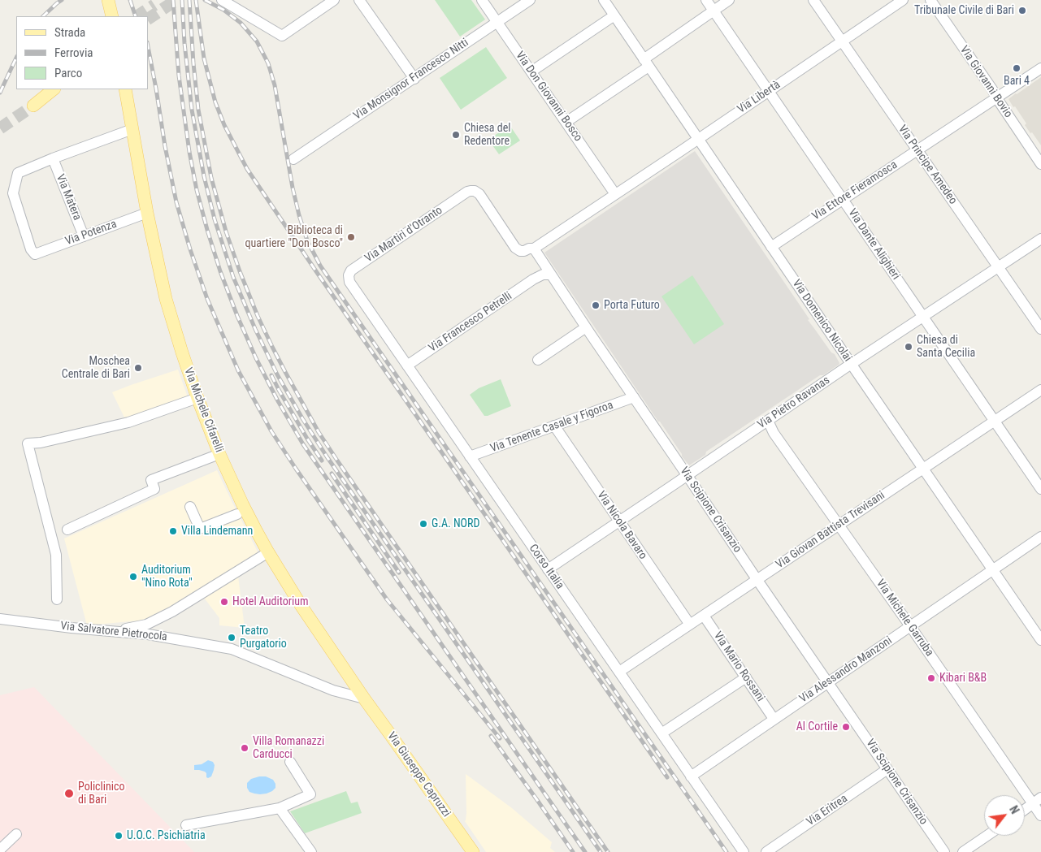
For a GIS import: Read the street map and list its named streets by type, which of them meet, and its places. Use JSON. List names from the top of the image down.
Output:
{
  "streets": {
    "main road": ["Via Michele Cifarelli", "Via Giuseppe Capruzzi"],
    "street": [
      "Via Monsignor Francesco Nitti",
      "Via Giovanni Bovio",
      "Via Don Giovanni Bosco",
      "Via Libertà",
      "Via Principe Amedeo",
      "Via Ettore Fieramosca",
      "Via Matera",
      "Via Potenza",
      "Via Martiri d'Otranto",
      "Via Dante Alighieri",
      "Via Domenico Nicolai",
      "Via Francesco Petrelli",
      "Via Pietro Ravanas",
      "Via Tenente Casale y Figoroa",
      "Via Scipione Crisanzio",
      "Via Nicola Bavaro",
      "Via Giovan Battista Trevisani",
      "Corso Italia",
      "Via Michele Garruba",
      "Via Salvatore Pietrocola",
      "Via Mario Rossani",
      "Via Alessandro Manzoni",
      "Via Eritrea"
    ]
  },
  "crossings": [
    ["Via Monsignor Francesco Nitti", "Via Don Giovanni Bosco"],
    ["Via Giovanni Bovio", "Via Ettore Fieramosca"],
    ["Via Don Giovanni Bosco", "Via Libertà"],
    ["Via Libertà", "Via Principe Amedeo"],
    ["Via Libertà", "Via Martiri d'Otranto"],
    ["Via Libertà", "Via Dante Alighieri"],
    ["Via Libertà", "Via Domenico Nicolai"],
    ["Via Libertà", "Via Scipione Crisanzio"],
    ["Via Principe Amedeo", "Via Ettore Fieramosca"],
    ["Via Principe Amedeo", "Via Pietro Ravanas"],
    ["Via Ettore Fieramosca", "Via Dante Alighieri"],
    ["Via Ettore Fieramosca", "Via Domenico Nicolai"],
    ["Via Matera", "Via Potenza"],
    ["Via Potenza", "Via Michele Cifarelli"],
    ["Via Martiri d'Otranto", "Via Scipione Crisanzio"],
    ["Via Martiri d'Otranto", "Corso Italia"],
    ["Via Dante Alighieri", "Via Pietro Ravanas"],
    ["Via Dante Alighieri", "Via Giovan Battista Trevisani"],
    ["Via Domenico Nicolai", "Via Pietro Ravanas"],
    ["Via Domenico Nicolai", "Via Giovan Battista Trevisani"],
    ["Via Domenico Nicolai", "Via Alessandro Manzoni"],
    ["Via Francesco Petrelli", "Via Scipione Crisanzio"],
    ["Via Francesco Petrelli", "Corso Italia"],
    ["Via Pietro Ravanas", "Via Scipione Crisanzio"],
    ["Via Pietro Ravanas", "Via Nicola Bavaro"],
    ["Via Pietro Ravanas", "Corso Italia"],
    ["Via Pietro Ravanas", "Via Michele Garruba"],
    ["Via Michele Cifarelli", "Via Salvatore Pietrocola"],
    ["Via Michele Cifarelli", "Via Giuseppe Capruzzi"],
    ["Via Tenente Casale y Figoroa", "Via Scipione Crisanzio"],
    ["Via Tenente Casale y Figoroa", "Via Nicola Bavaro"],
    ["Via Tenente Casale y Figoroa", "Corso Italia"],
    ["Via Scipione Crisanzio", "Via Giovan Battista Trevisani"],
    ["Via Scipione Crisanzio", "Via Alessandro Manzoni"],
    ["Via Scipione Crisanzio", "Via Eritrea"],
    ["Via Nicola Bavaro", "Via Giovan Battista Trevisani"],
    ["Via Giovan Battista Trevisani", "Corso Italia"],
    ["Via Giovan Battista Trevisani", "Via Michele Garruba"],
    ["Via Giovan Battista Trevisani", "Via Mario Rossani"],
    ["Corso Italia", "Via Alessandro Manzoni"],
    ["Via Michele Garruba", "Via Alessandro Manzoni"],
    ["Via Salvatore Pietrocola", "Via Giuseppe Capruzzi"],
    ["Via Mario Rossani", "Via Alessandro Manzoni"]
  ],
  "places": [
    "Tribunale Civile di Bari",
    "Bari 4",
    "Chiesa del Redentore",
    "Biblioteca di quartiere \"Don Bosco\"",
    "Porta Futuro",
    "Chiesa di Santa Cecilia",
    "Moschea Centrale di Bari",
    "G.A. NORD",
    "Villa Lindemann",
    "Auditorium \"Nino Rota\"",
    "Hotel Auditorium",
    "Teatro Purgatorio",
    "Kibari B&B",
    "Al Cortile",
    "Villa Romanazzi Carducci",
    "Policlinico di Bari",
    "U.O.C. Psichiatria"
  ],
  "legend": ["Strada", "Ferrovia", "Parco"],
  "north": "top right"
}
